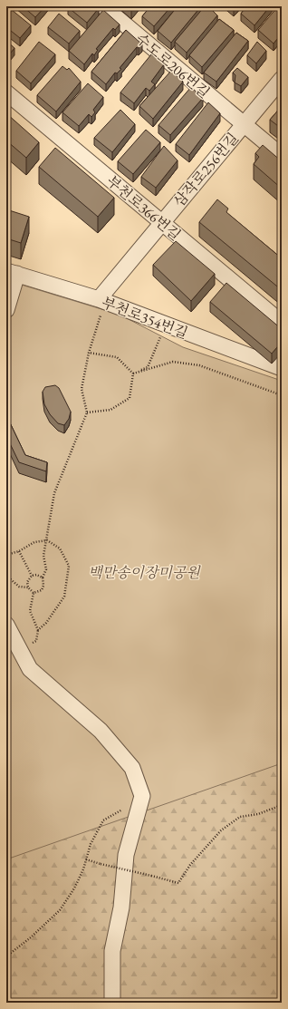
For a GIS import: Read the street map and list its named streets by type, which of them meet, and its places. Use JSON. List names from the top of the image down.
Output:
{
  "streets": {
    "street": [
      "수도로206번길",
      "삼작로256번길",
      "부천로366번길",
      "부천로354번길"
    ]
  },
  "crossings": [
    ["수도로206번길", "삼작로256번길"],
    ["삼작로256번길", "부천로366번길"],
    ["삼작로256번길", "부천로354번길"]
  ],
  "parks": ["백만송이장미공원"]
}
